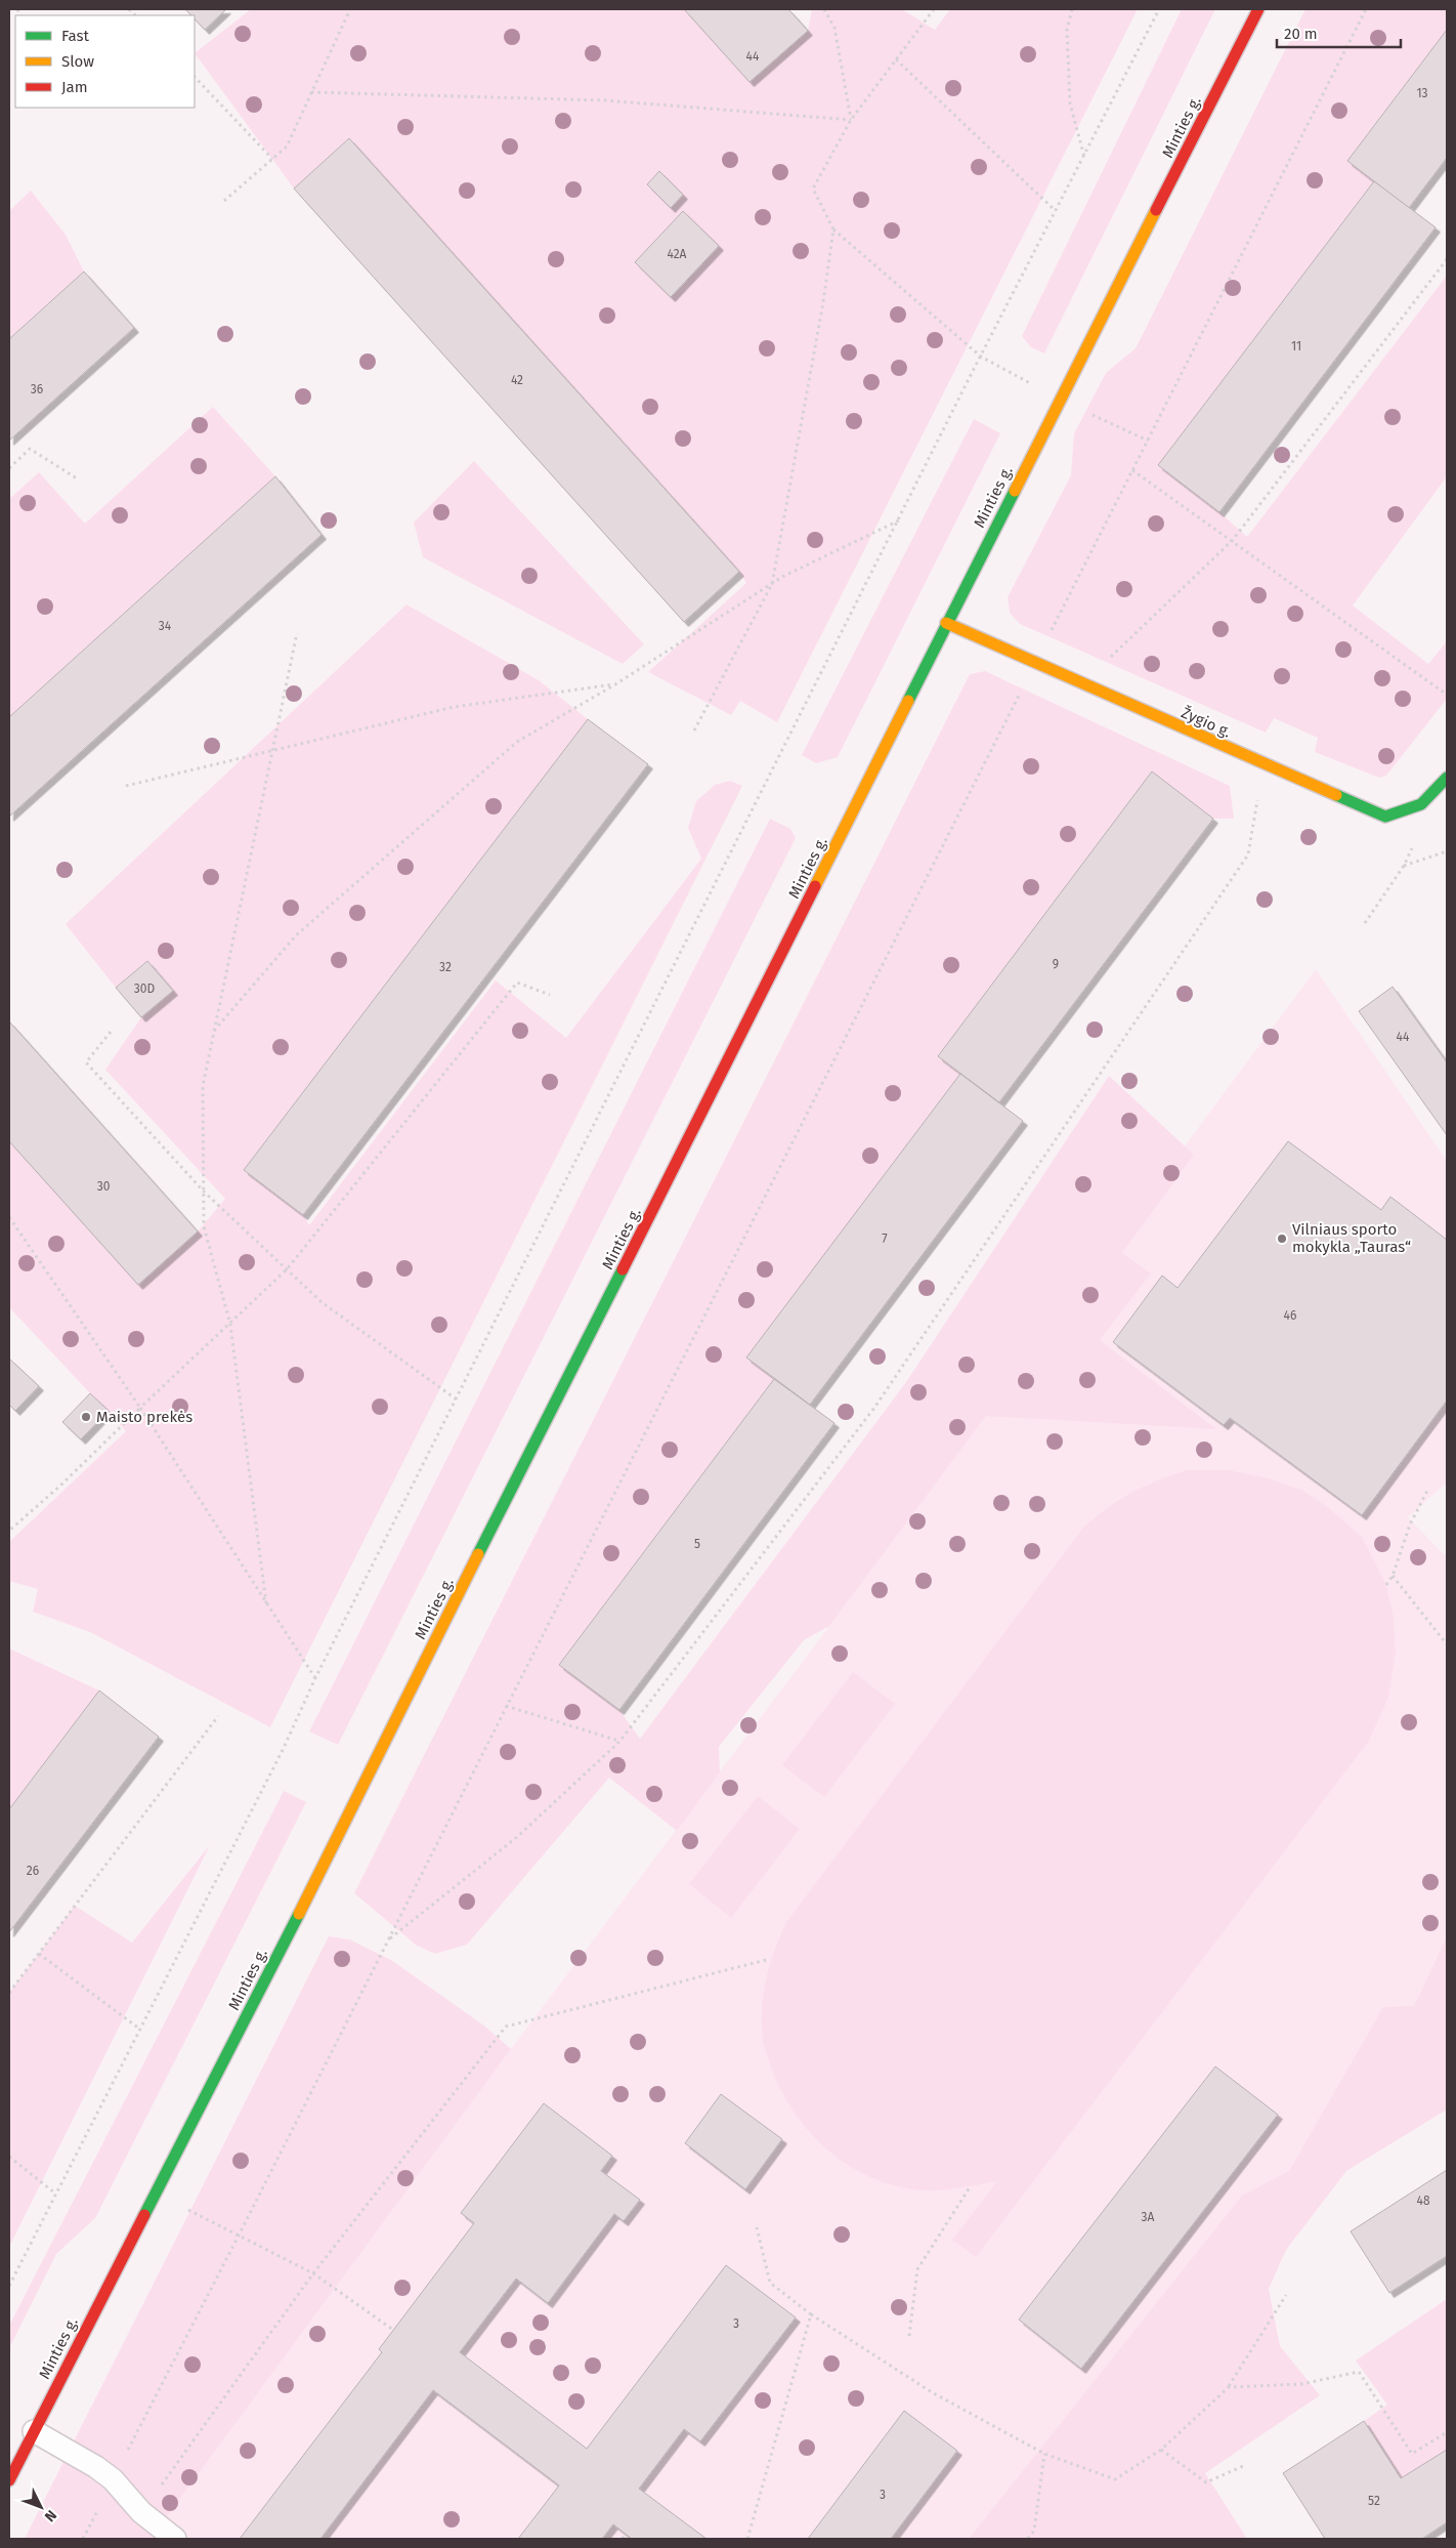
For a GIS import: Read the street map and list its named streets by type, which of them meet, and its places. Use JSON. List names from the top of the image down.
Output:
{
  "streets": {
    "main road": ["Minties g.", "Žygio g."]
  },
  "crossings": [
    ["Minties g.", "Žygio g."]
  ],
  "places": ["Vilniaus sporto mokykla „Tauras“", "Maisto prekės"],
  "house_numbers": [
    "44",
    "13",
    "42A",
    "11",
    "42",
    "36",
    "34",
    "9",
    "32",
    "30D",
    "44",
    "30",
    "7",
    "46",
    "5",
    "26",
    "48",
    "3A",
    "3",
    "3",
    "52"
  ],
  "legend": ["Fast", "Slow", "Jam"],
  "scale_bar": "20 m",
  "north": "bottom right"
}
